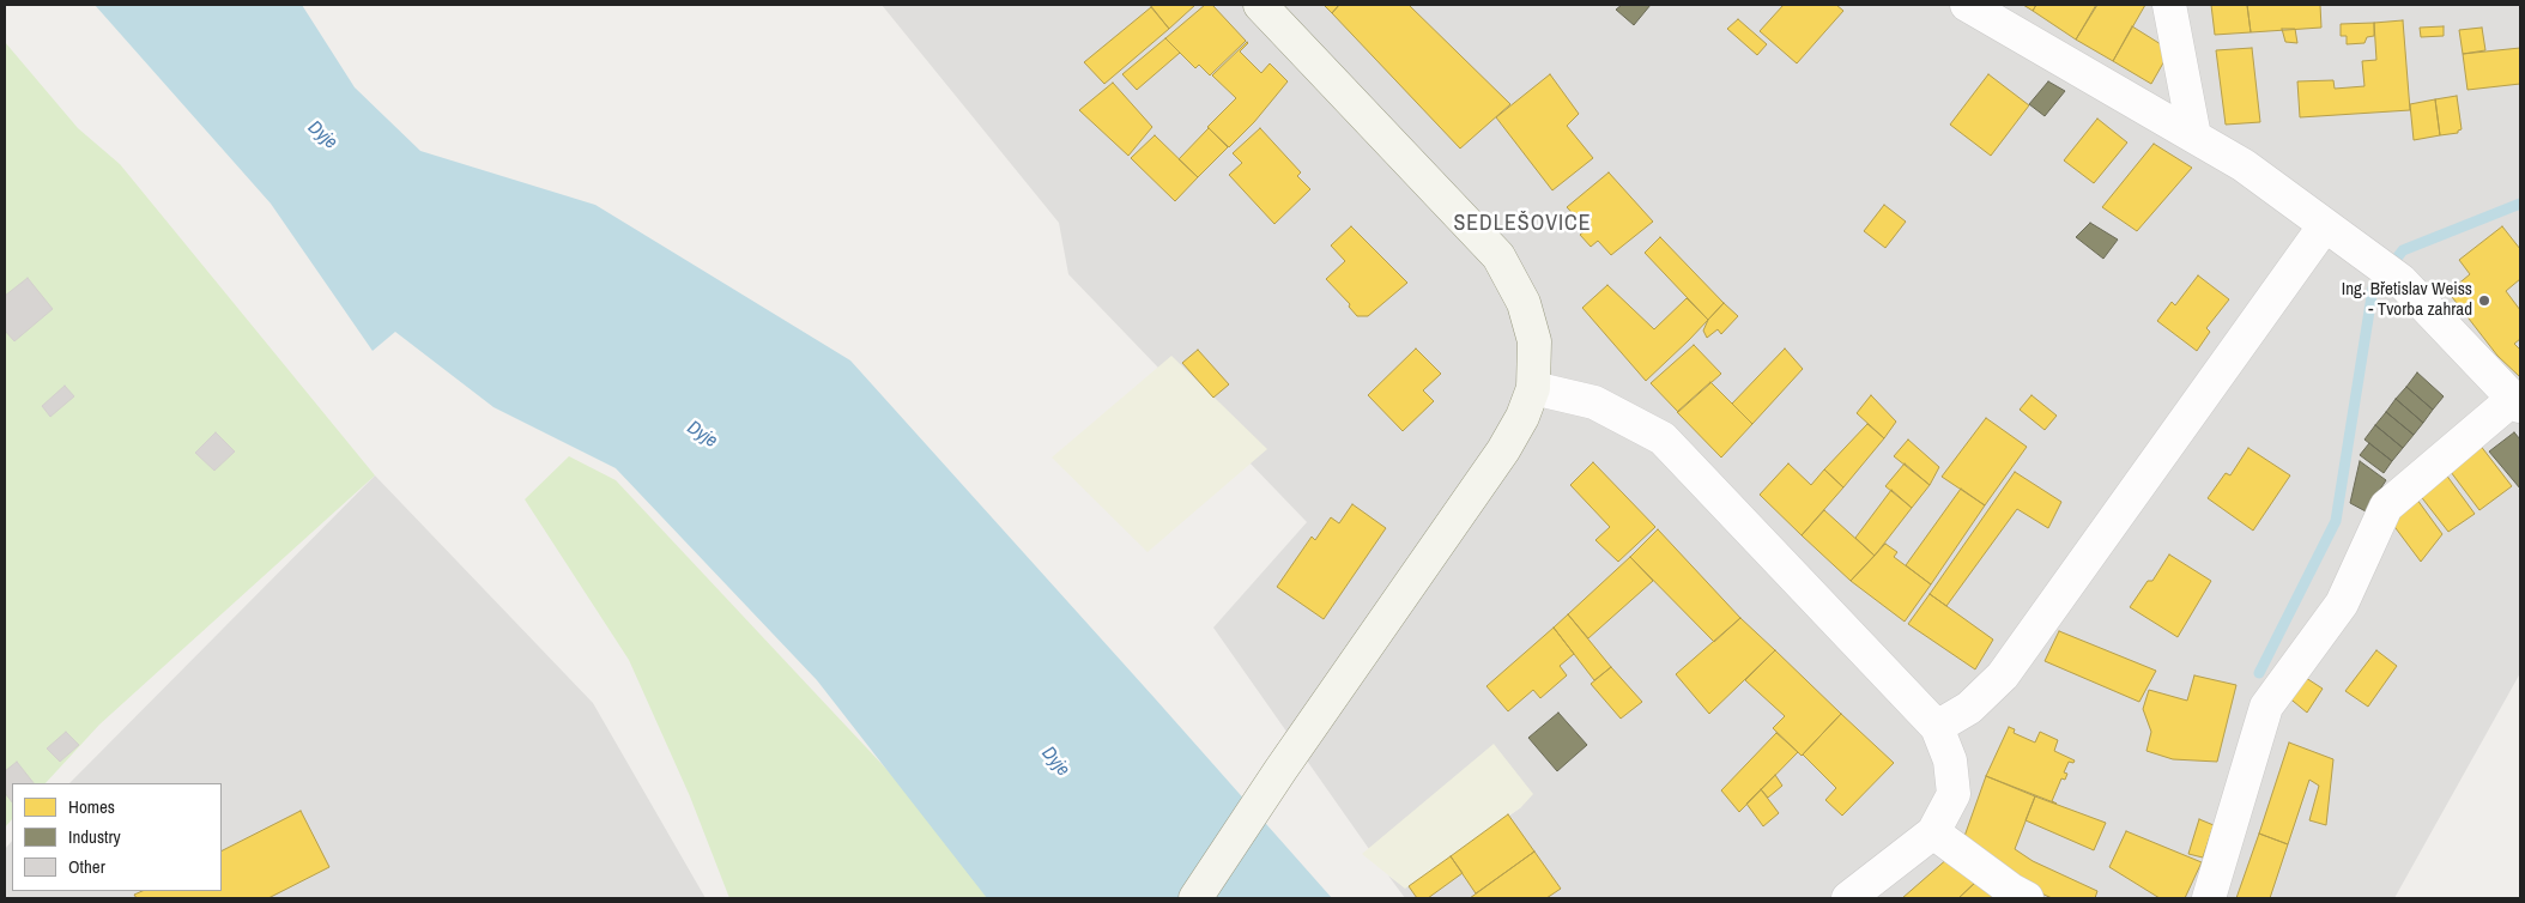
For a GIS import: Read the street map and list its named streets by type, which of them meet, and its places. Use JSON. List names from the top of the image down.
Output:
{
  "districts": ["SEDLEŠOVICE"],
  "water": ["Dyje"],
  "places": ["Ing. Břetislav Weiss - Tvorba zahrad"],
  "legend": ["Homes", "Industry", "Other"]
}
